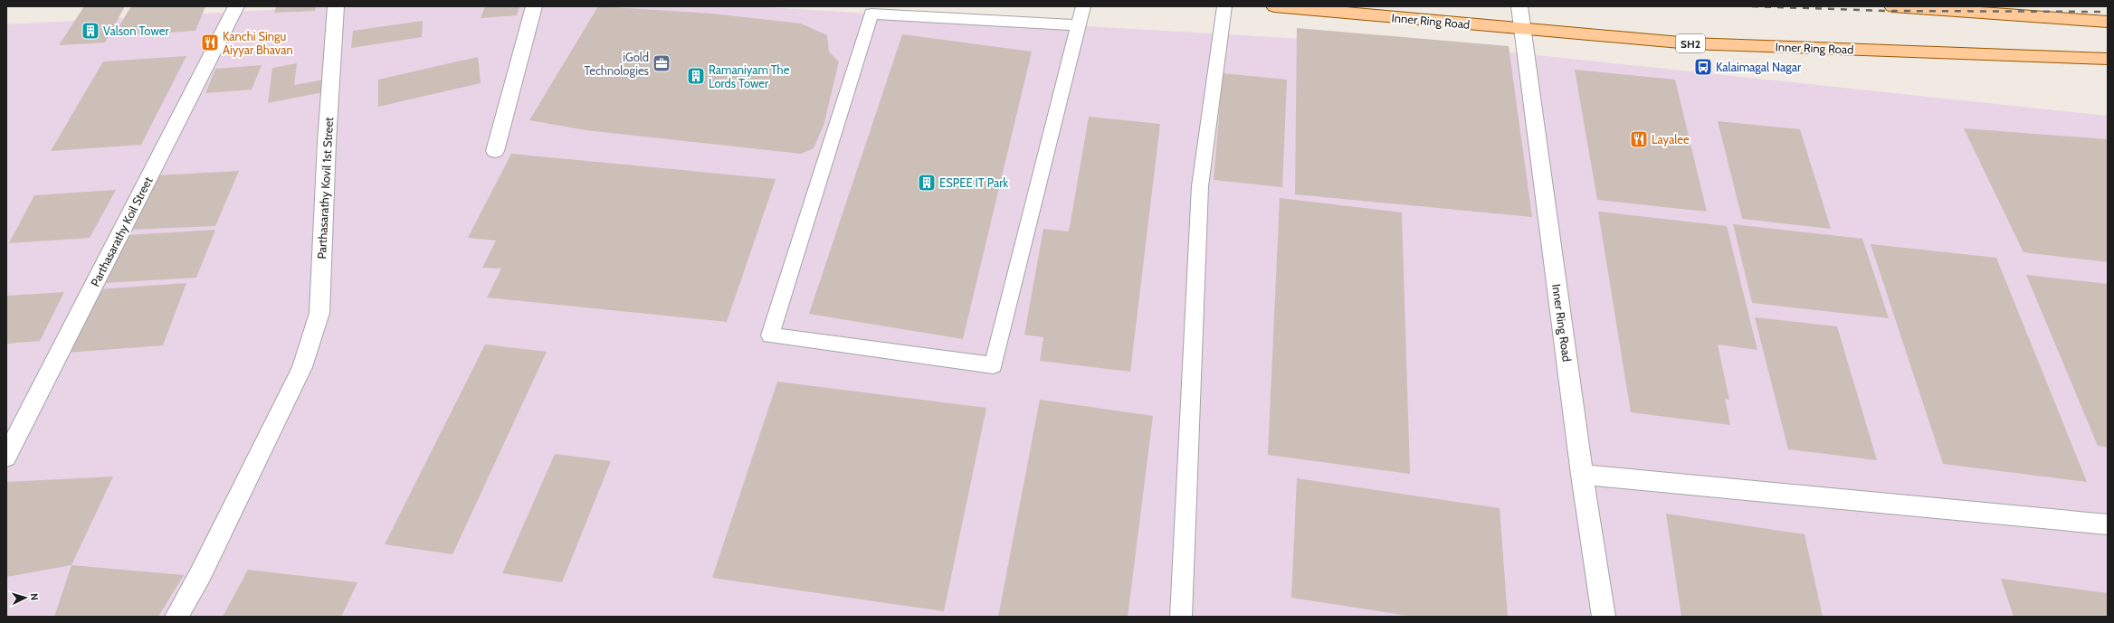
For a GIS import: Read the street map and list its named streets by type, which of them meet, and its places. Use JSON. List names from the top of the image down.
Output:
{
  "streets": {
    "main road": ["Inner Ring Road", "SH2"],
    "street": ["Parthasarathy Kovil 1st Street", "Parthasarathy Koil Street"]
  },
  "places": {
    "building": ["Valson Tower", "Ramaniyam The Lords Tower", "ESPEE IT Park"],
    "restaurant": ["Kanchi Singu Aiyyar Bhavan", "Layalee"],
    "office": ["iGold Technologies"],
    "bus stop": ["Kalaimagal Nagar"]
  },
  "north": "right"
}
